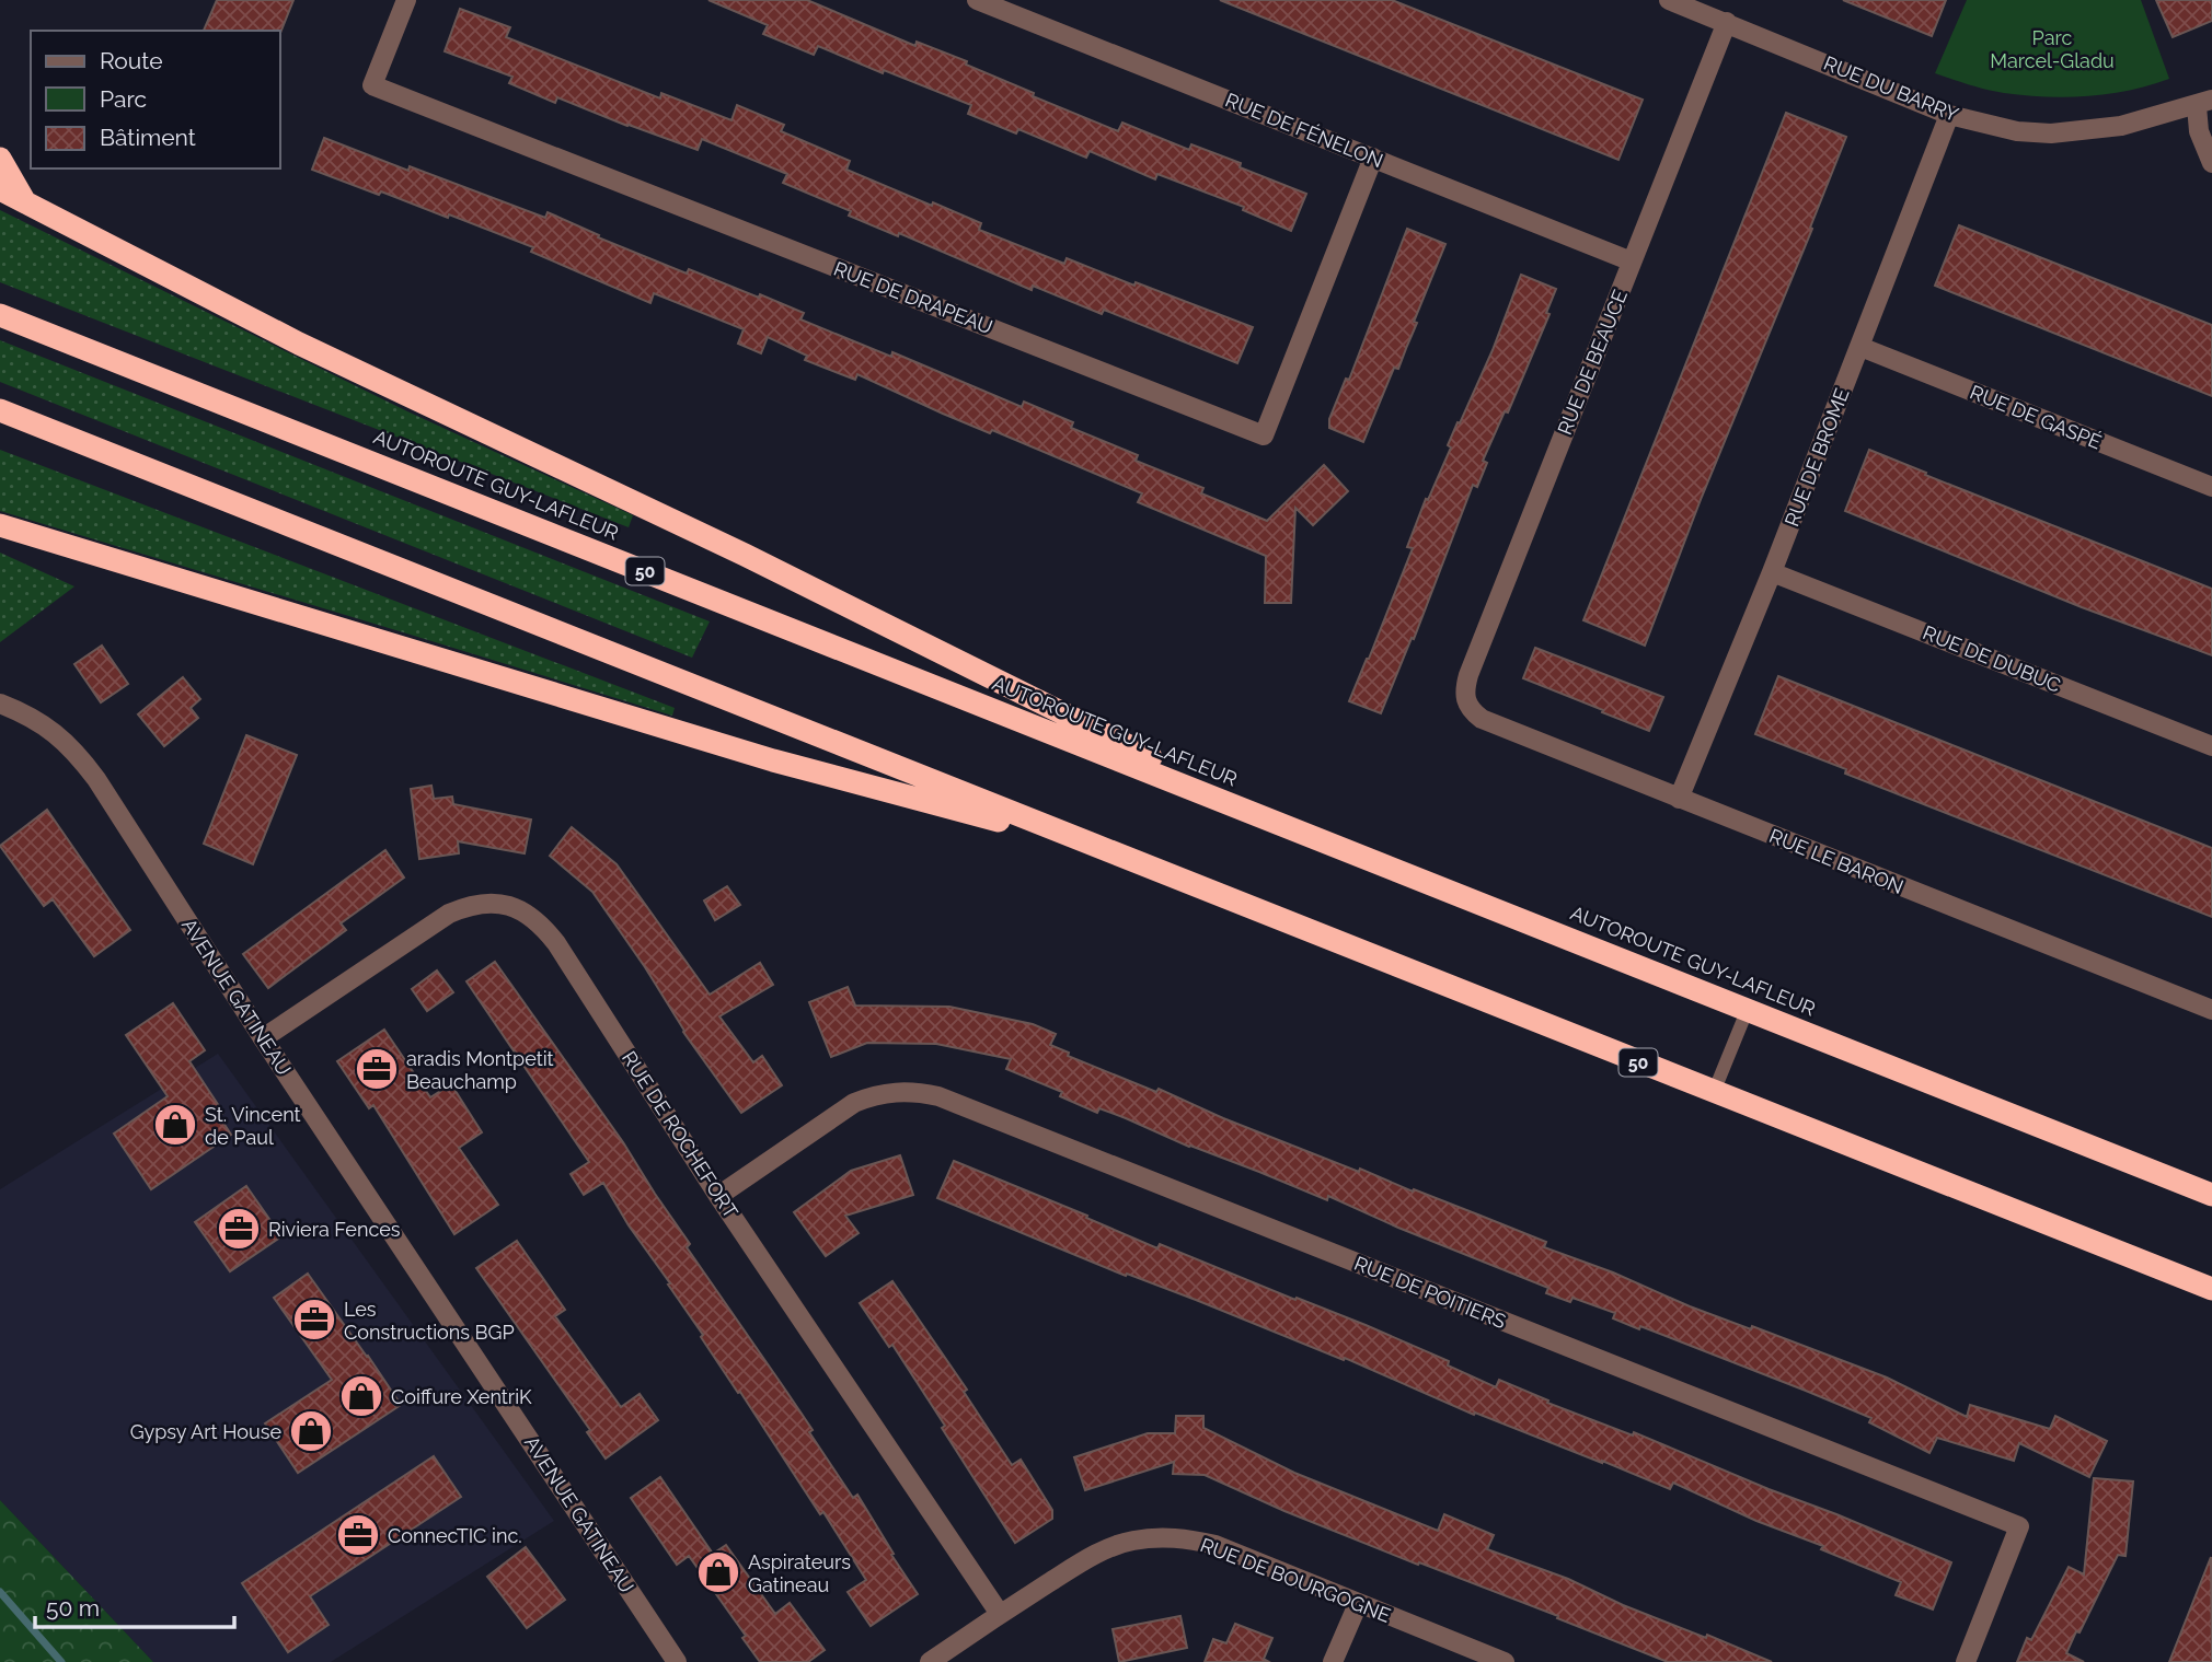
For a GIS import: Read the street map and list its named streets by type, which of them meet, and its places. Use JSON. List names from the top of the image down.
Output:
{
  "streets": {
    "highway": ["AUTOROUTE GUY-LAFLEUR", "50"],
    "street": [
      "RUE DU BARRY",
      "RUE DE FÉNELON",
      "RUE DE DRAPEAU",
      "RUE DE BEAUCE",
      "RUE DE GASPÉ",
      "RUE DE BROME",
      "RUE DE DUBUC",
      "RUE LE BARON",
      "AVENUE GATINEAU",
      "RUE DE ROCHEFORT",
      "RUE DE POITIERS",
      "RUE DE BOURGOGNE"
    ]
  },
  "crossings": [
    ["RUE DU BARRY", "RUE DE BEAUCE"],
    ["RUE DU BARRY", "RUE DE BROME"],
    ["RUE DE FÉNELON", "RUE DE DRAPEAU"],
    ["RUE DE FÉNELON", "RUE DE BEAUCE"],
    ["RUE DE BEAUCE", "RUE LE BARON"],
    ["RUE DE GASPÉ", "RUE DE BROME"],
    ["RUE DE BROME", "RUE DE DUBUC"],
    ["RUE DE BROME", "RUE LE BARON"],
    ["AVENUE GATINEAU", "RUE DE ROCHEFORT"],
    ["RUE DE ROCHEFORT", "RUE DE POITIERS"],
    ["RUE DE ROCHEFORT", "RUE DE BOURGOGNE"]
  ],
  "parks": ["Parc Marcel-Gladu"],
  "places": {
    "office": [
      "aradis Montpetit Beauchamp",
      "Riviera Fences",
      "Les Constructions BGP",
      "ConnecTIC inc."
    ],
    "shop": [
      "St. Vincent de Paul",
      "Coiffure XentriK",
      "Gypsy Art House",
      "Aspirateurs Gatineau"
    ]
  },
  "legend": ["Route", "Parc", "Bâtiment"],
  "scale_bar": "50 m"
}
